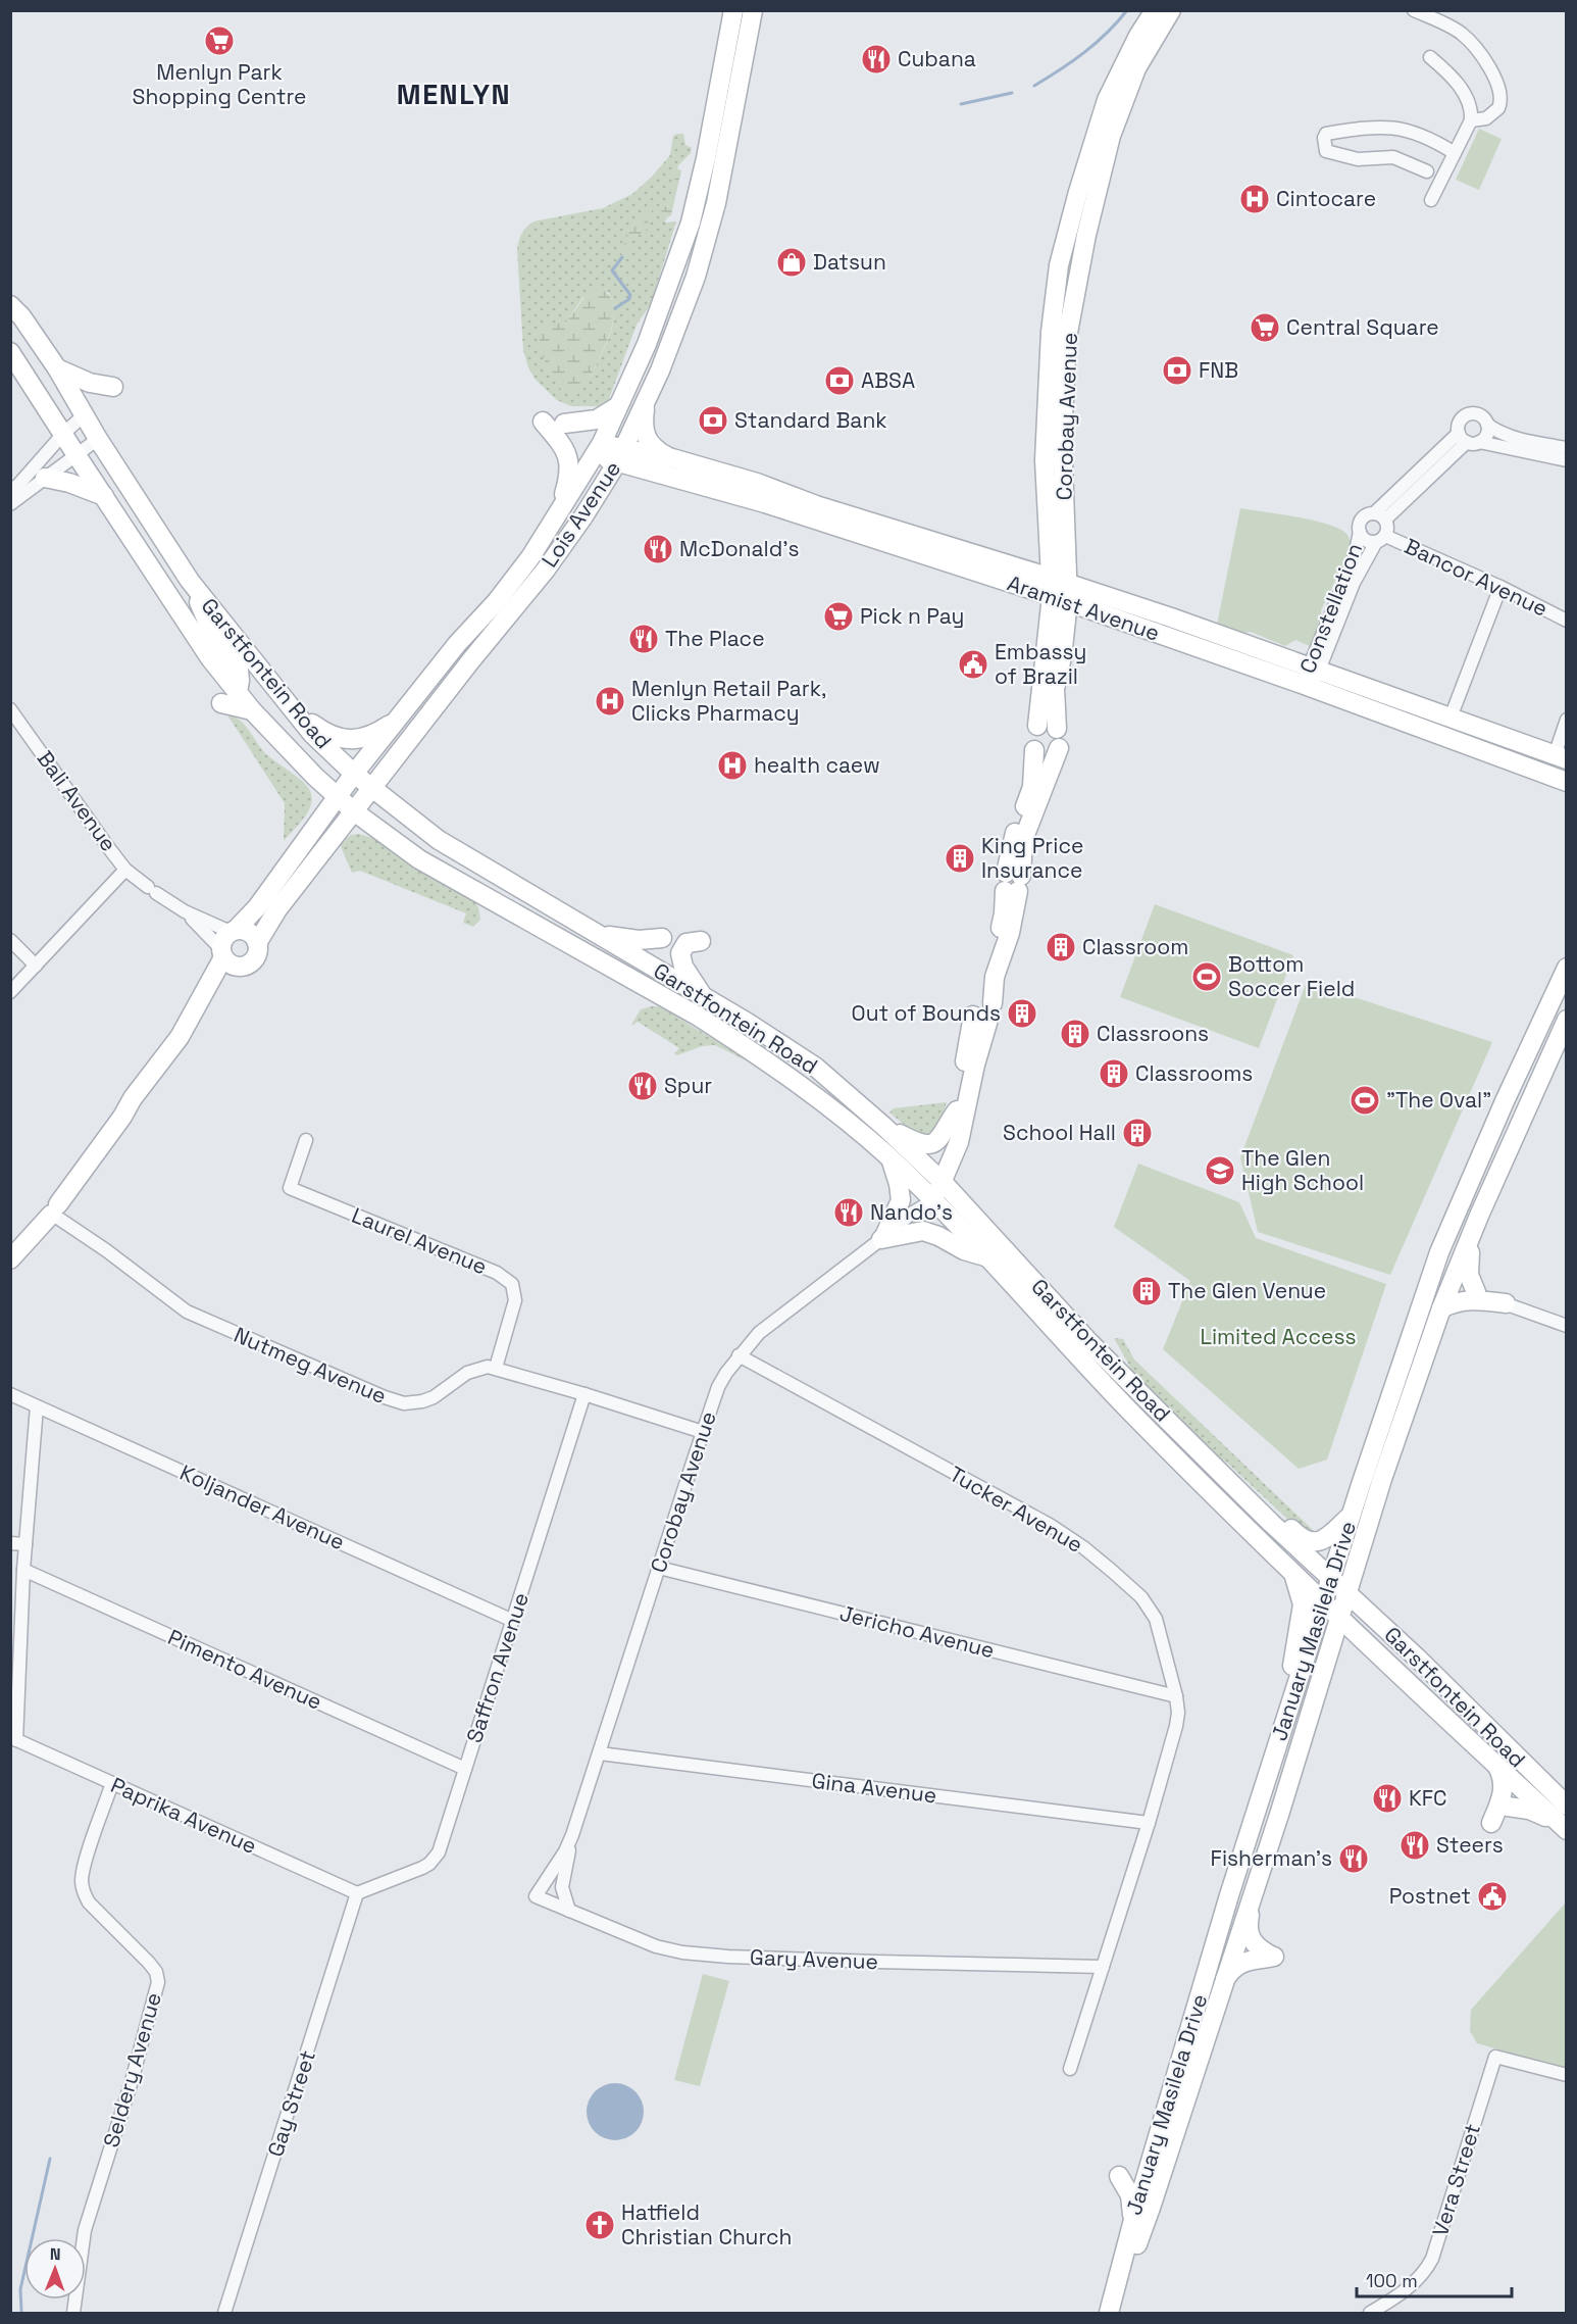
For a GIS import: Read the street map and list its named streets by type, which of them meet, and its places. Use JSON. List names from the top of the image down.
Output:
{
  "streets": {
    "main road": [
      "Corobay Avenue",
      "Lois Avenue",
      "Aramist Avenue",
      "Garstfontein Road",
      "January Masilela Drive"
    ],
    "street": [
      "Bancor Avenue",
      "Constellation",
      "Bali Avenue",
      "Laurel Avenue",
      "Nutmeg Avenue",
      "Koljander Avenue",
      "Tucker Avenue",
      "Jericho Avenue",
      "Saffron Avenue",
      "Pimento Avenue",
      "Gina Avenue",
      "Paprika Avenue",
      "Gary Avenue",
      "Seldery Avenue",
      "Gay Street",
      "Vera Street"
    ]
  },
  "crossings": [
    ["Corobay Avenue", "Aramist Avenue"],
    ["Corobay Avenue", "Garstfontein Road"],
    ["Corobay Avenue", "Nutmeg Avenue"],
    ["Corobay Avenue", "Tucker Avenue"],
    ["Corobay Avenue", "Jericho Avenue"],
    ["Corobay Avenue", "Gina Avenue"],
    ["Corobay Avenue", "Gary Avenue"],
    ["Lois Avenue", "Aramist Avenue"],
    ["Lois Avenue", "Garstfontein Road"],
    ["Lois Avenue", "Bali Avenue"],
    ["Bancor Avenue", "Constellation"],
    ["Aramist Avenue", "Constellation"],
    ["Garstfontein Road", "January Masilela Drive"],
    ["Laurel Avenue", "Nutmeg Avenue"],
    ["Nutmeg Avenue", "Saffron Avenue"],
    ["Koljander Avenue", "Saffron Avenue"],
    ["Tucker Avenue", "Jericho Avenue"],
    ["Tucker Avenue", "Gina Avenue"],
    ["Tucker Avenue", "Gary Avenue"],
    ["Saffron Avenue", "Pimento Avenue"],
    ["Saffron Avenue", "Paprika Avenue"],
    ["Saffron Avenue", "Gay Street"],
    ["Paprika Avenue", "Seldery Avenue"],
    ["Paprika Avenue", "Gay Street"]
  ],
  "districts": ["MENLYN"],
  "parks": ["Limited Access"],
  "places": {
    "supermarket": ["Menlyn Park Shopping Centre", "Central Square", "Pick n Pay"],
    "restaurant": [
      "Cubana",
      "McDonald's",
      "The Place",
      "Spur",
      "Nando's",
      "KFC",
      "Steers",
      "Fisherman's"
    ],
    "hospital": ["Cintocare", "Menlyn Retail Park, Clicks Pharmacy", "health caew"],
    "shop": ["Datsun"],
    "bank": ["FNB", "ABSA", "Standard Bank"],
    "public building": ["Embassy of Brazil", "Postnet"],
    "building": [
      "King Price Insurance",
      "Classroom",
      "Out of Bounds",
      "Classroons",
      "Classrooms",
      "School Hall",
      "The Glen Venue"
    ],
    "sports": ["Bottom Soccer Field", "\"The Oval\""],
    "school or university": ["The Glen High School"],
    "church": ["Hatfield Christian Church"]
  },
  "scale_bar": "100 m",
  "north": "top"
}
